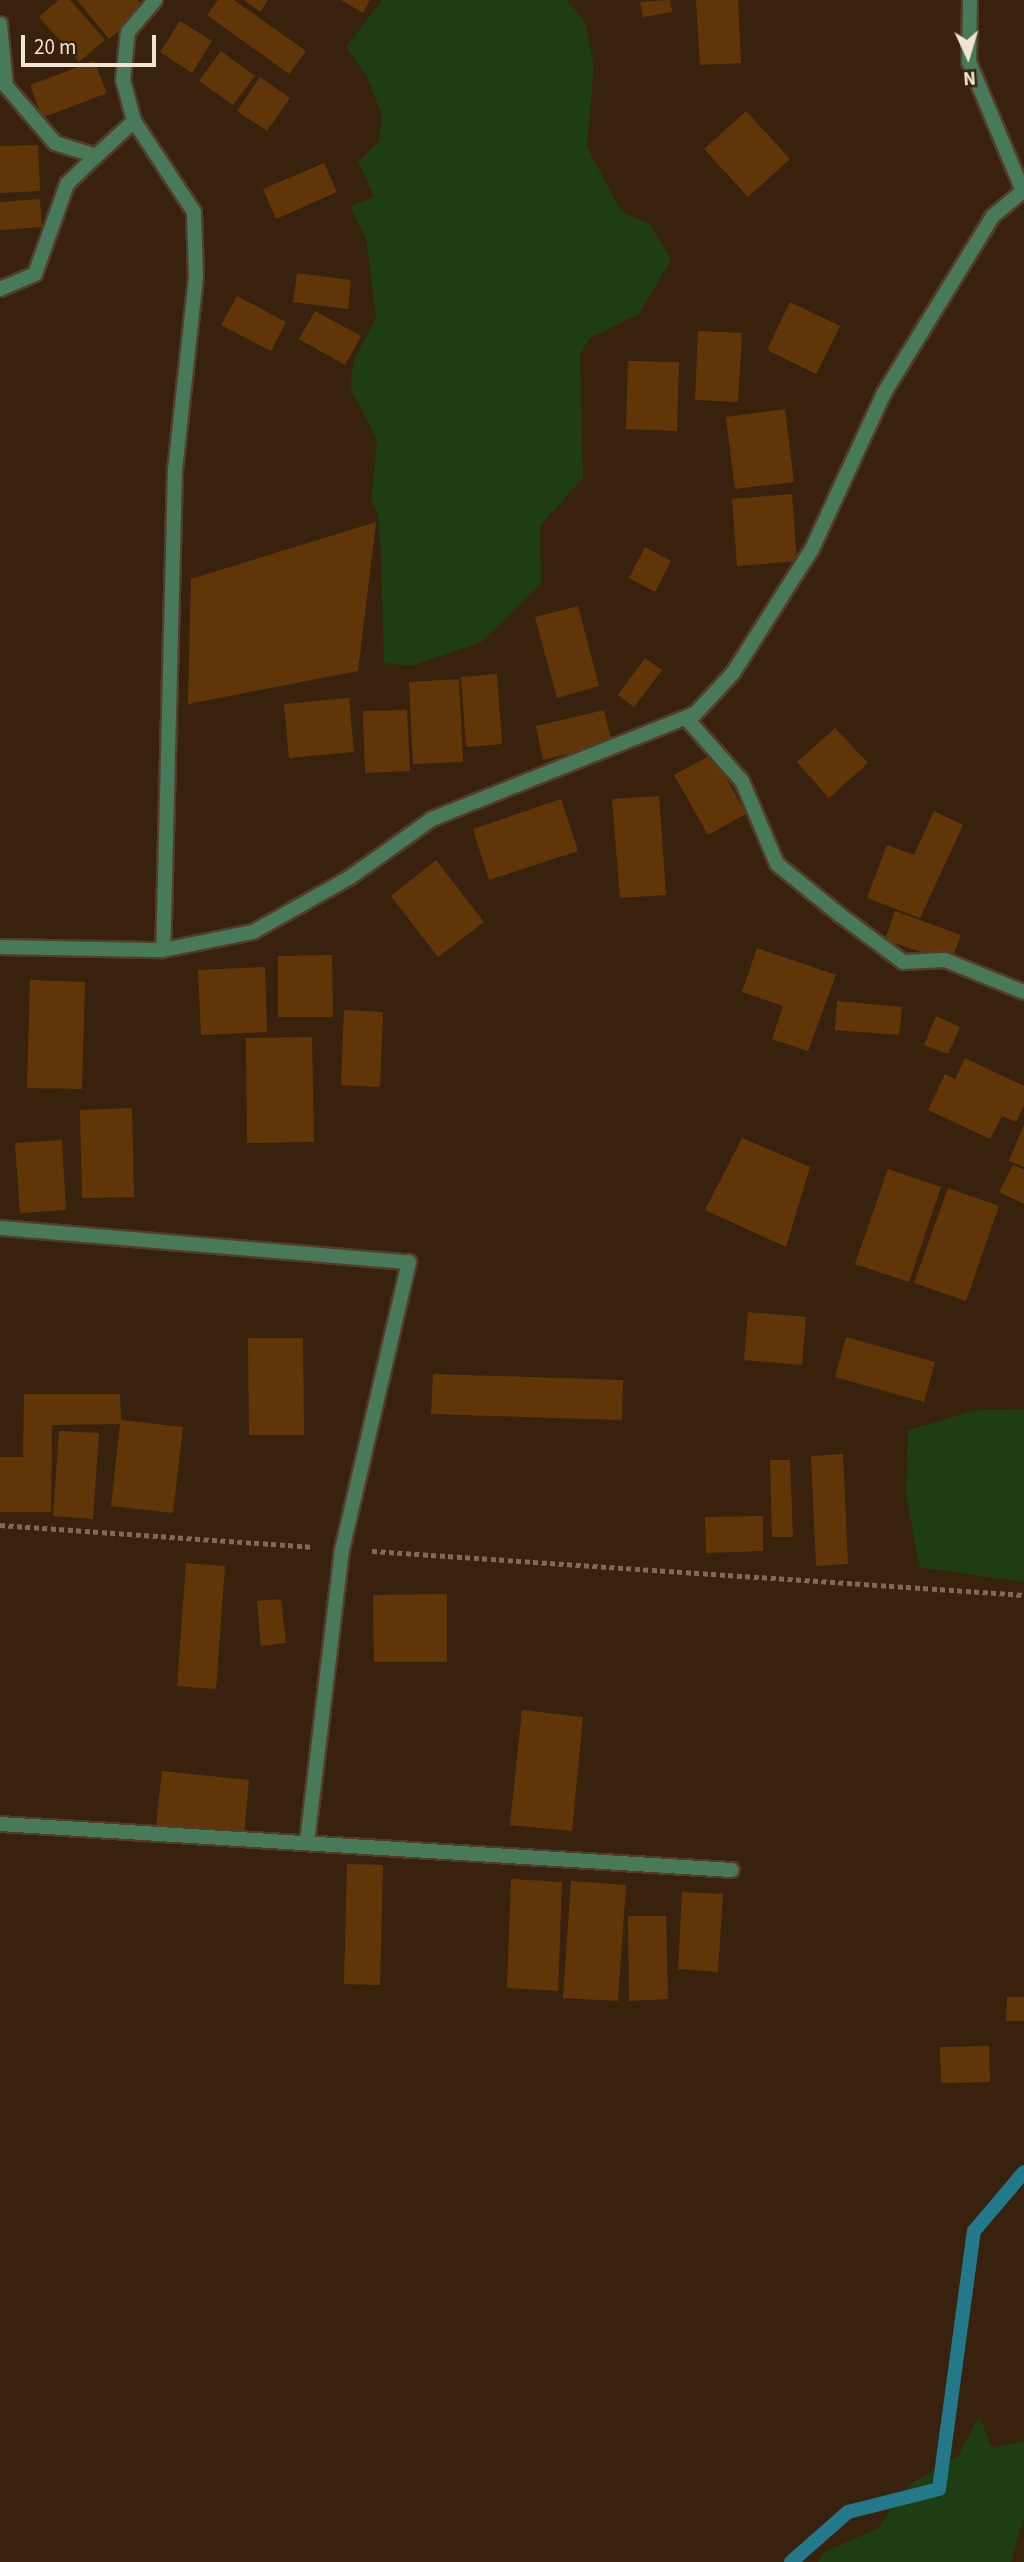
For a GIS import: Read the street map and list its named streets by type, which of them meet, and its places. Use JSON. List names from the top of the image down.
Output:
{
  "scale_bar": "20 m",
  "north": "bottom"
}
